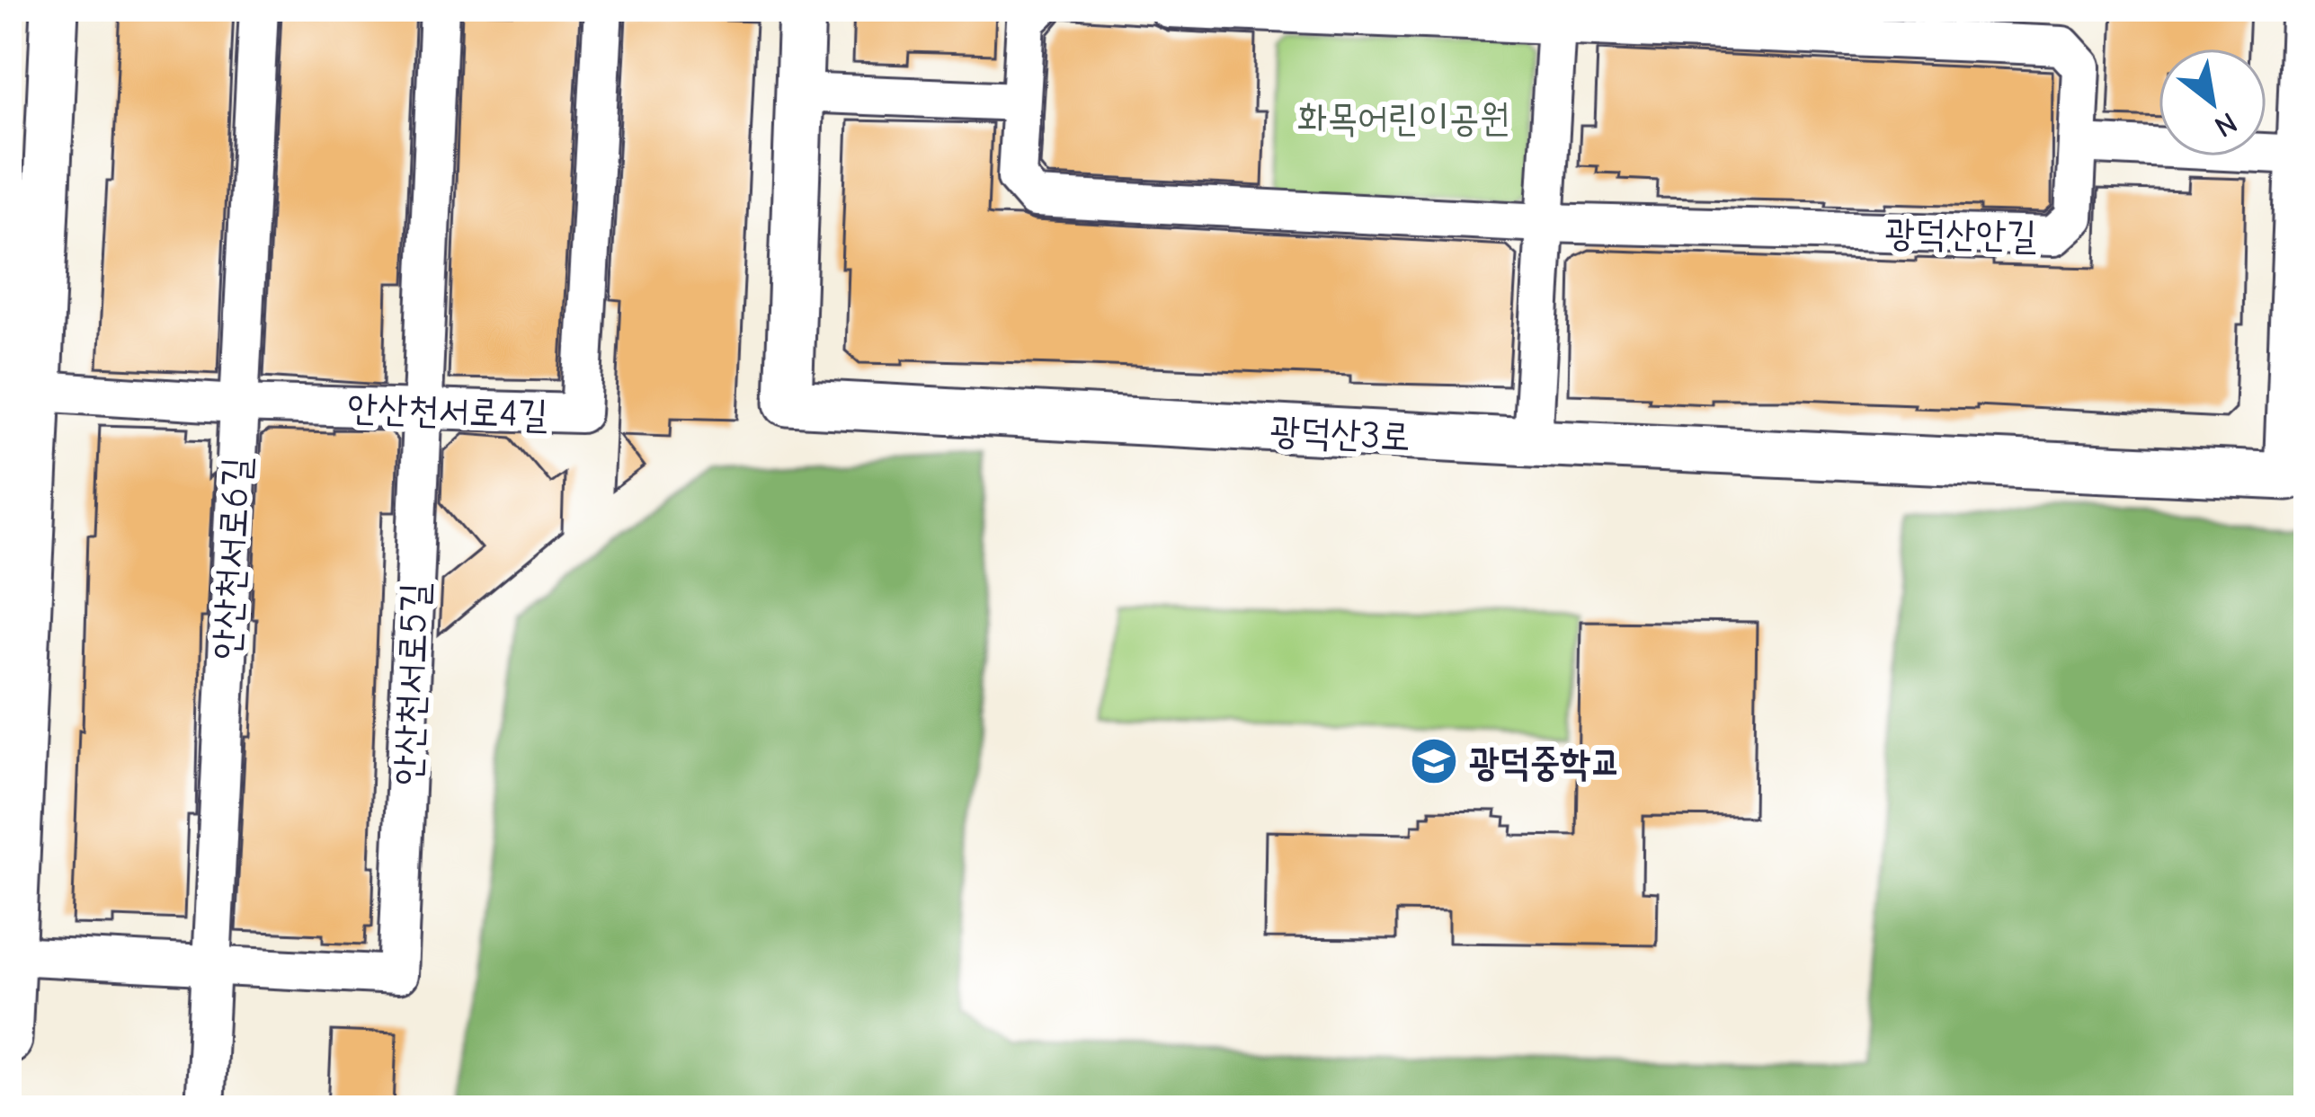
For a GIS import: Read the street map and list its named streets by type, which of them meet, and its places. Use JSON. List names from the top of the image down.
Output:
{
  "streets": {
    "street": [
      "광덕산안길",
      "안산천서로4길",
      "광덕산3로",
      "안산천서로6길",
      "안산천서로5길"
    ]
  },
  "crossings": [
    ["안산천서로4길", "안산천서로6길"],
    ["안산천서로4길", "안산천서로5길"],
    ["안산천서로6길", "안산천서로5길"]
  ],
  "parks": ["화목어린이공원"],
  "places": {
    "school or university": ["광덕중학교"]
  },
  "north": "bottom right"
}
